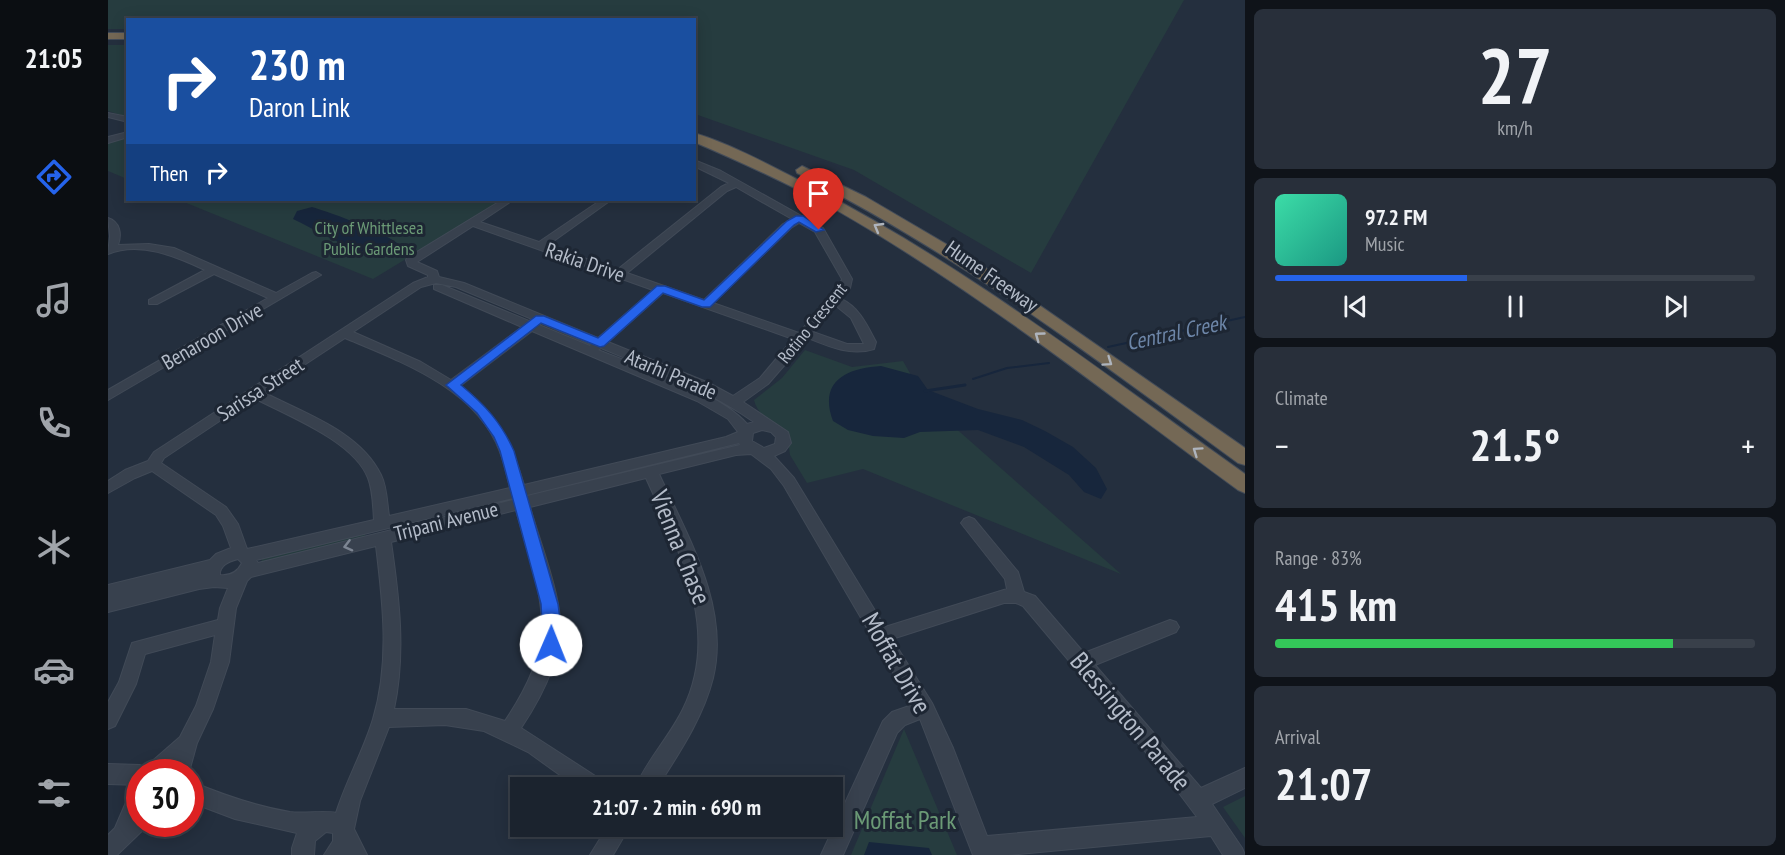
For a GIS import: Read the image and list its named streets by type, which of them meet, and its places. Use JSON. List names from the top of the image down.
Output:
{
  "streets": {
    "highway": ["Hume Freeway"],
    "street": [
      "Rakia Drive",
      "Rotino Crescent",
      "Benaroon Drive",
      "Atarhi Parade",
      "Sarissa Street",
      "Tripani Avenue",
      "Vienna Chase",
      "Moffat Drive",
      "Blessington Parade"
    ]
  },
  "crossings": [
    ["Rakia Drive", "Rotino Crescent"],
    ["Rakia Drive", "Atarhi Parade"],
    ["Rotino Crescent", "Atarhi Parade"],
    ["Atarhi Parade", "Sarissa Street"],
    ["Atarhi Parade", "Tripani Avenue"],
    ["Atarhi Parade", "Moffat Drive"],
    ["Tripani Avenue", "Vienna Chase"],
    ["Tripani Avenue", "Moffat Drive"]
  ],
  "water": ["Central Creek"],
  "parks": ["City of Whittlesea Public Gardens", "Moffat Park"],
  "page": {
    "tabs": "21:05",
    "tile": [
      ["27", "km/h"],
      "Climate",
      ["Range · 83%", "415 km"],
      ["Arrival", "21:07"]
    ],
    "turn": ["230 m", "Daron Link"],
    "then": "Then",
    "song": ["97.2 FM", "Music"],
    "heat": ["−", "21.5°", "+"],
    "limit": "30",
    "trip": "21:07 · 2 min · 690 m"
  }
}
